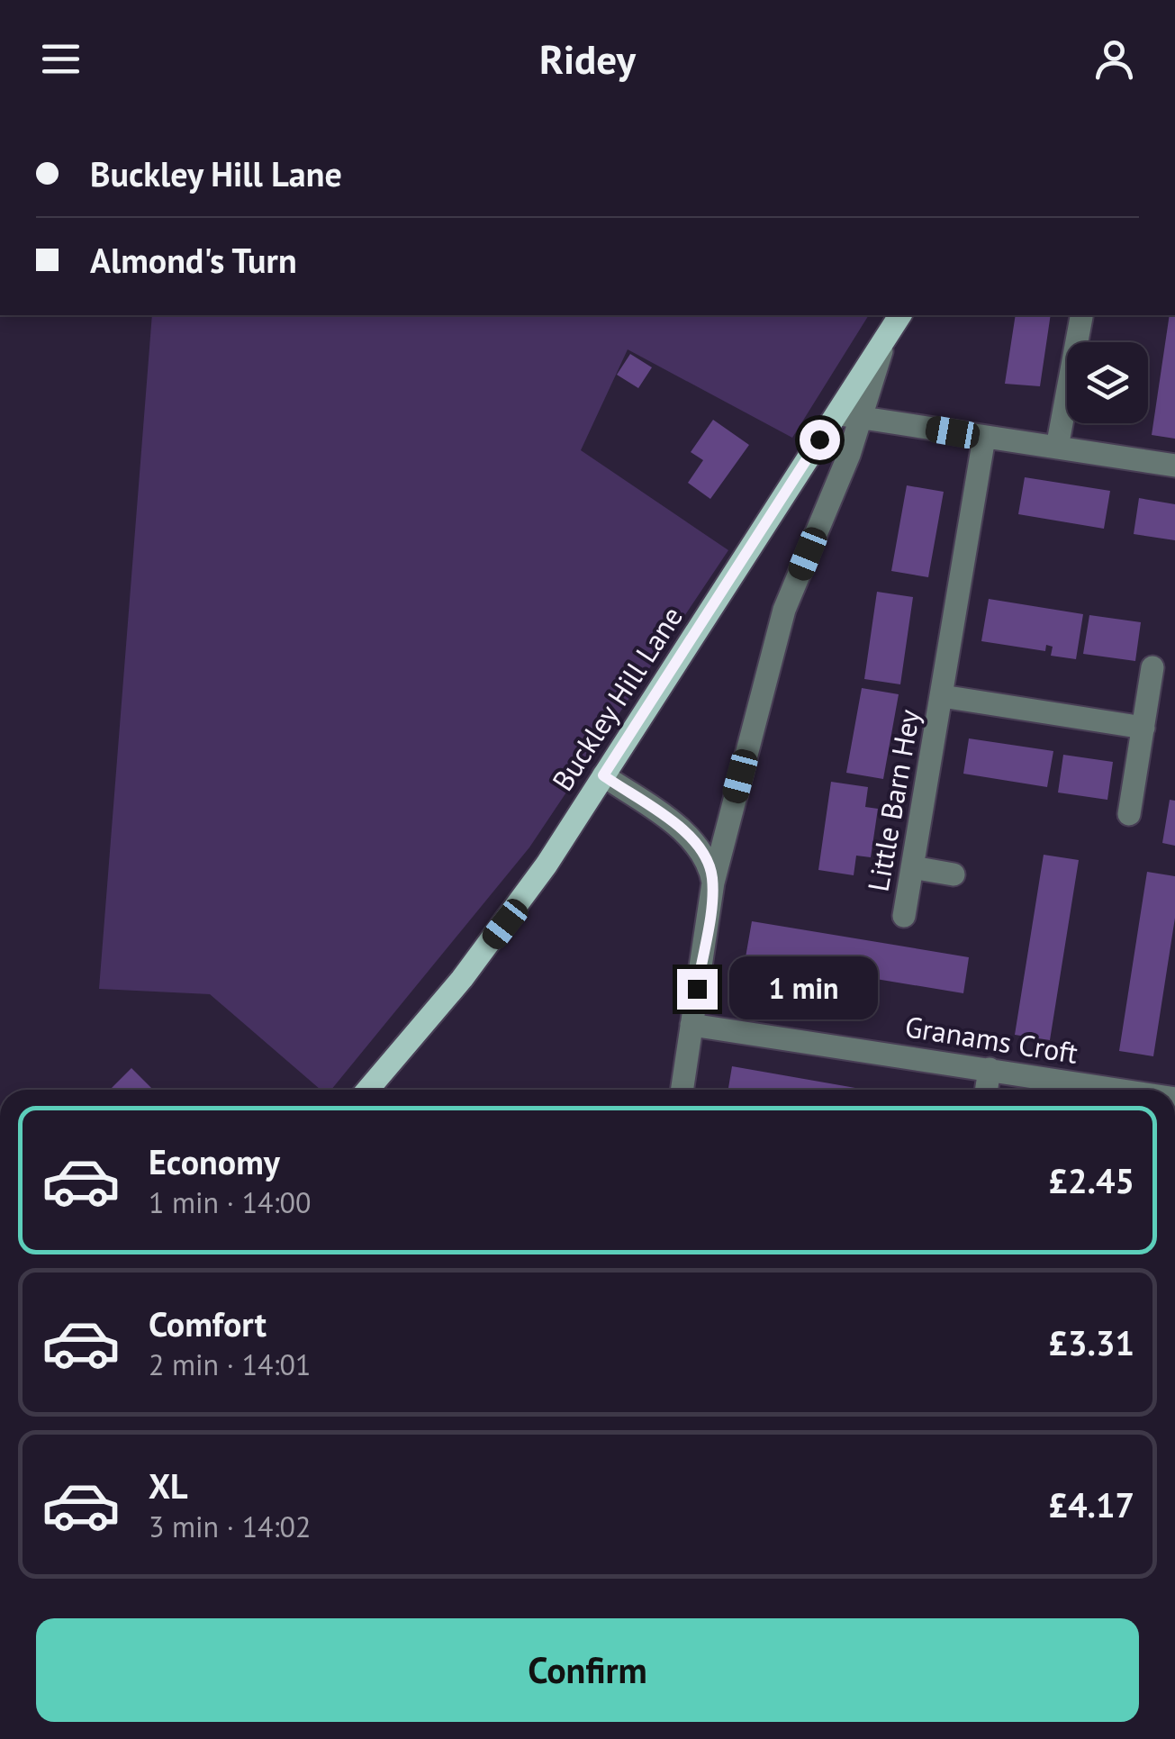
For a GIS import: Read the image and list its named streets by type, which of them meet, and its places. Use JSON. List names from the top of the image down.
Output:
{
  "streets": {
    "main road": ["Buckley Hill Lane"],
    "street": ["Little Barn Hey", "Granams Croft"]
  },
  "page": {
    "header": "Ridey",
    "banner": ["Buckley Hill Lane", "Almond's Turn"],
    "bubble": "1 min",
    "list": [
      {
        "name": "Economy",
        "note": "1 min · 14:00",
        "value": "£2.45"
      },
      {
        "name": "Comfort",
        "note": "2 min · 14:01",
        "value": "£3.31"
      },
      {
        "name": "XL",
        "note": "3 min · 14:02",
        "value": "£4.17"
      }
    ],
    "buttons": "Confirm"
  }
}
